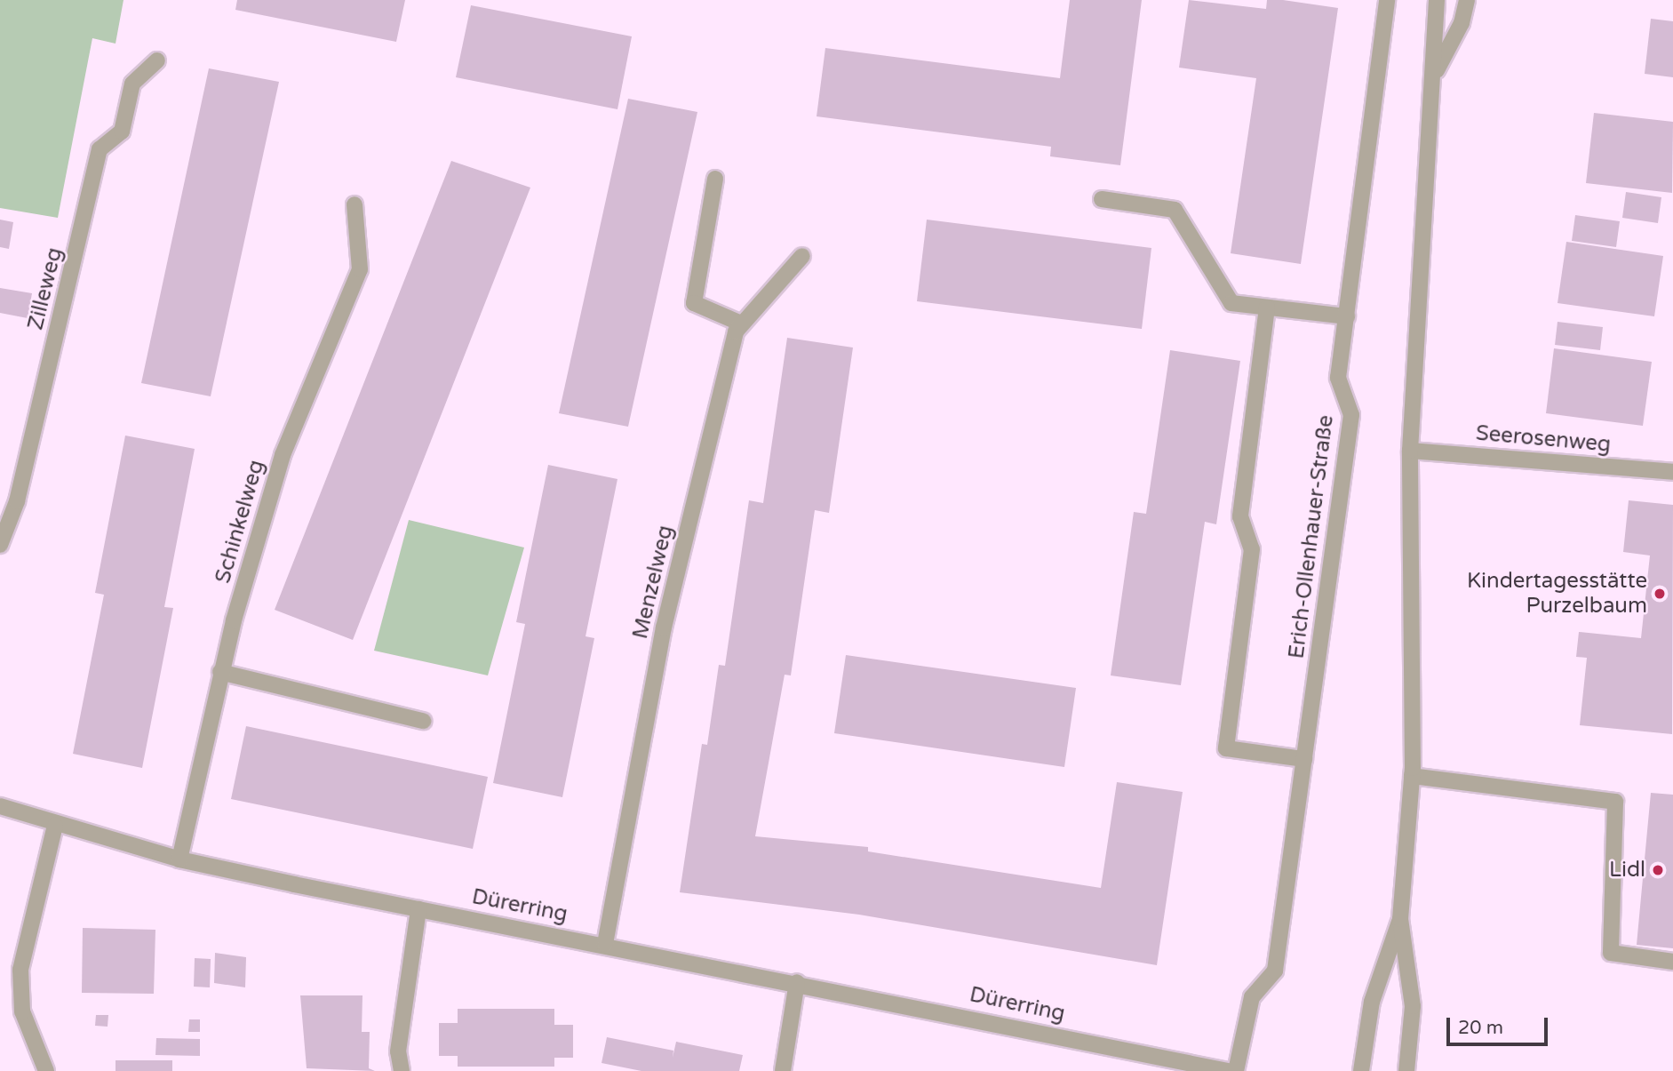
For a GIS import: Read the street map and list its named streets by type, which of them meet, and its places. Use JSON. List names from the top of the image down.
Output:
{
  "streets": {
    "street": [
      "Zilleweg",
      "Seerosenweg",
      "Schinkelweg",
      "Erich-Ollenhauer-Straße",
      "Menzelweg",
      "Dürerring"
    ]
  },
  "crossings": [
    ["Schinkelweg", "Dürerring"],
    ["Menzelweg", "Dürerring"]
  ],
  "places": ["Kindertagesstätte Purzelbaum", "Lidl"],
  "scale_bar": "20 m"
}
